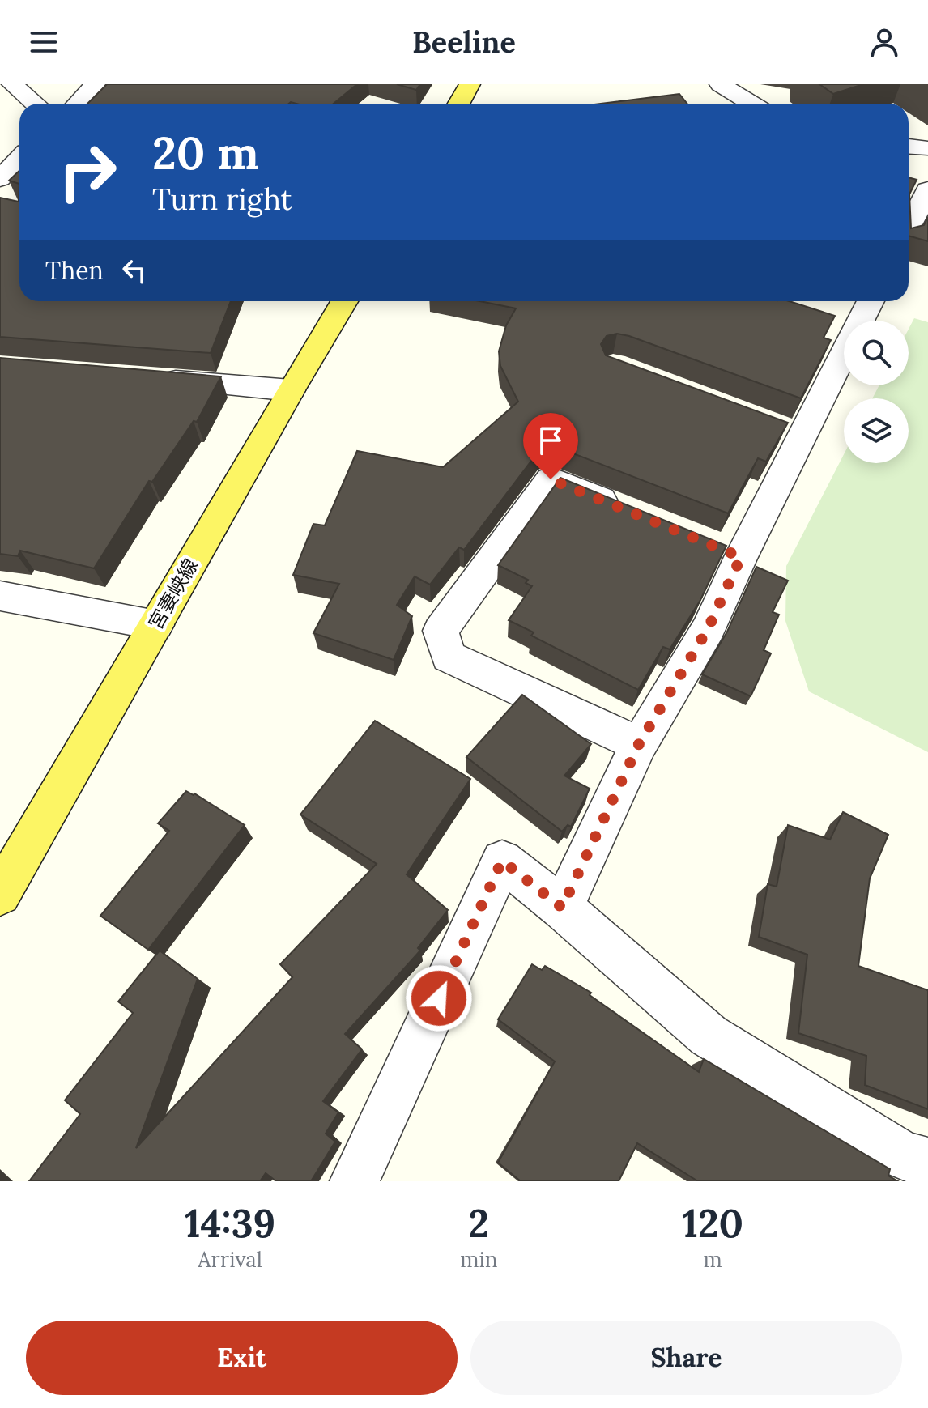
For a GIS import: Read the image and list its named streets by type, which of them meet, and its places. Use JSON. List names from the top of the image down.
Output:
{
  "streets": {
    "main road": ["宮妻峡線"]
  },
  "page": {
    "header": "Beeline",
    "turn": ["20 m", "Turn right"],
    "then": "Then",
    "eta": [
      "14:39",
      "Arrival",
      "2",
      "min",
      "120",
      "m"
    ],
    "buttons": ["Exit", "Share"]
  }
}
